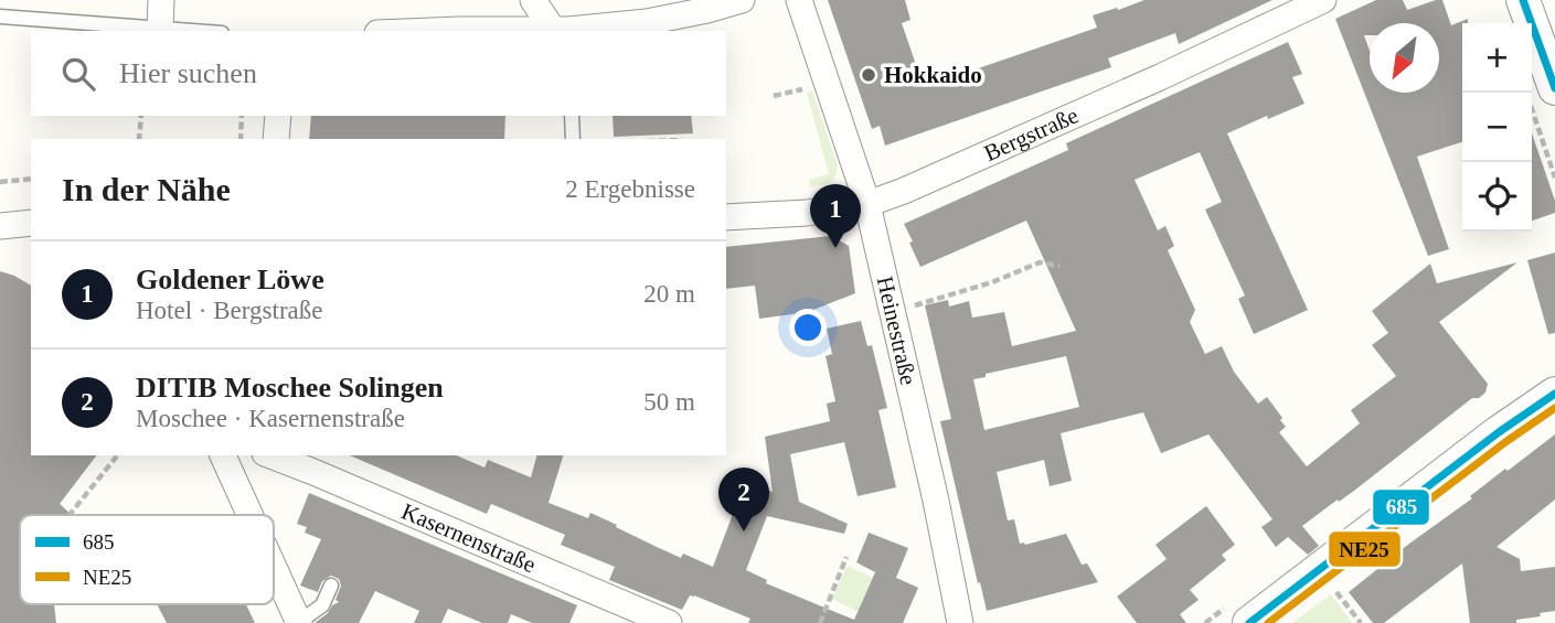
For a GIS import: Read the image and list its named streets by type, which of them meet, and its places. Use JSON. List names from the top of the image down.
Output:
{
  "streets": {
    "street": ["Bergstraße", "Heinestraße", "Kasernenstraße"]
  },
  "crossings": [
    ["Bergstraße", "Heinestraße"]
  ],
  "places": ["Hokkaido"],
  "lines": ["transit line 685", "transit line NE25"],
  "legend": ["685", "NE25"],
  "north": "bottom left",
  "page": {
    "map_buttons": ["+", "−"],
    "search": "Hier suchen",
    "heading": ["In der Nähe", "2 Ergebnisse"],
    "pins": ["1", "2"],
    "list": [
      {
        "mark": "1",
        "name": "Goldener Löwe",
        "note": "Hotel · Bergstraße",
        "value": "20 m"
      },
      {
        "mark": "2",
        "name": "DITIB Moschee Solingen",
        "note": "Moschee · Kasernenstraße",
        "value": "50 m"
      }
    ]
  }
}
